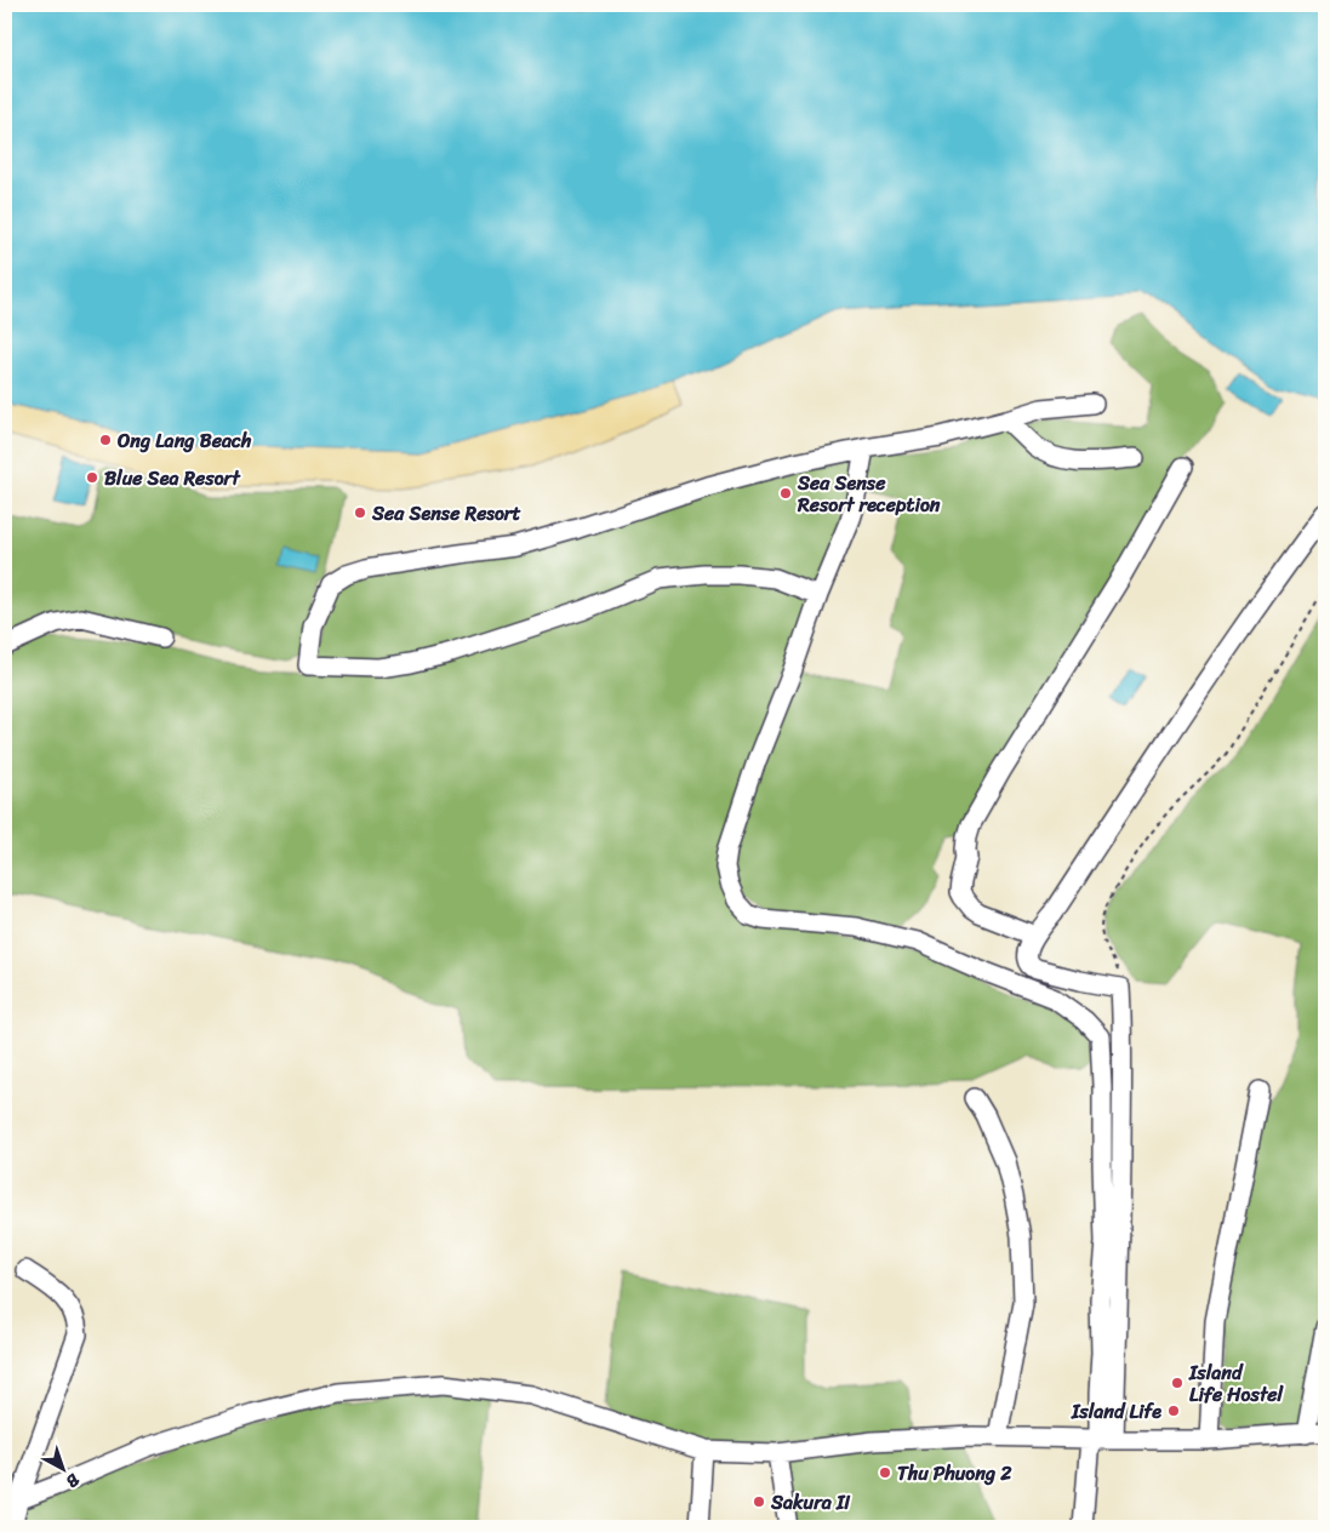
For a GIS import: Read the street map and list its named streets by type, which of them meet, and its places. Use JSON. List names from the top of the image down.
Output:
{
  "places": [
    "Ong Lang Beach",
    "Blue Sea Resort",
    "Sea Sense Resort reception",
    "Sea Sense Resort",
    "Island Life Hostel",
    "Island Life",
    "Thu Phuong 2",
    "Sakura II"
  ],
  "north": "bottom right"
}
